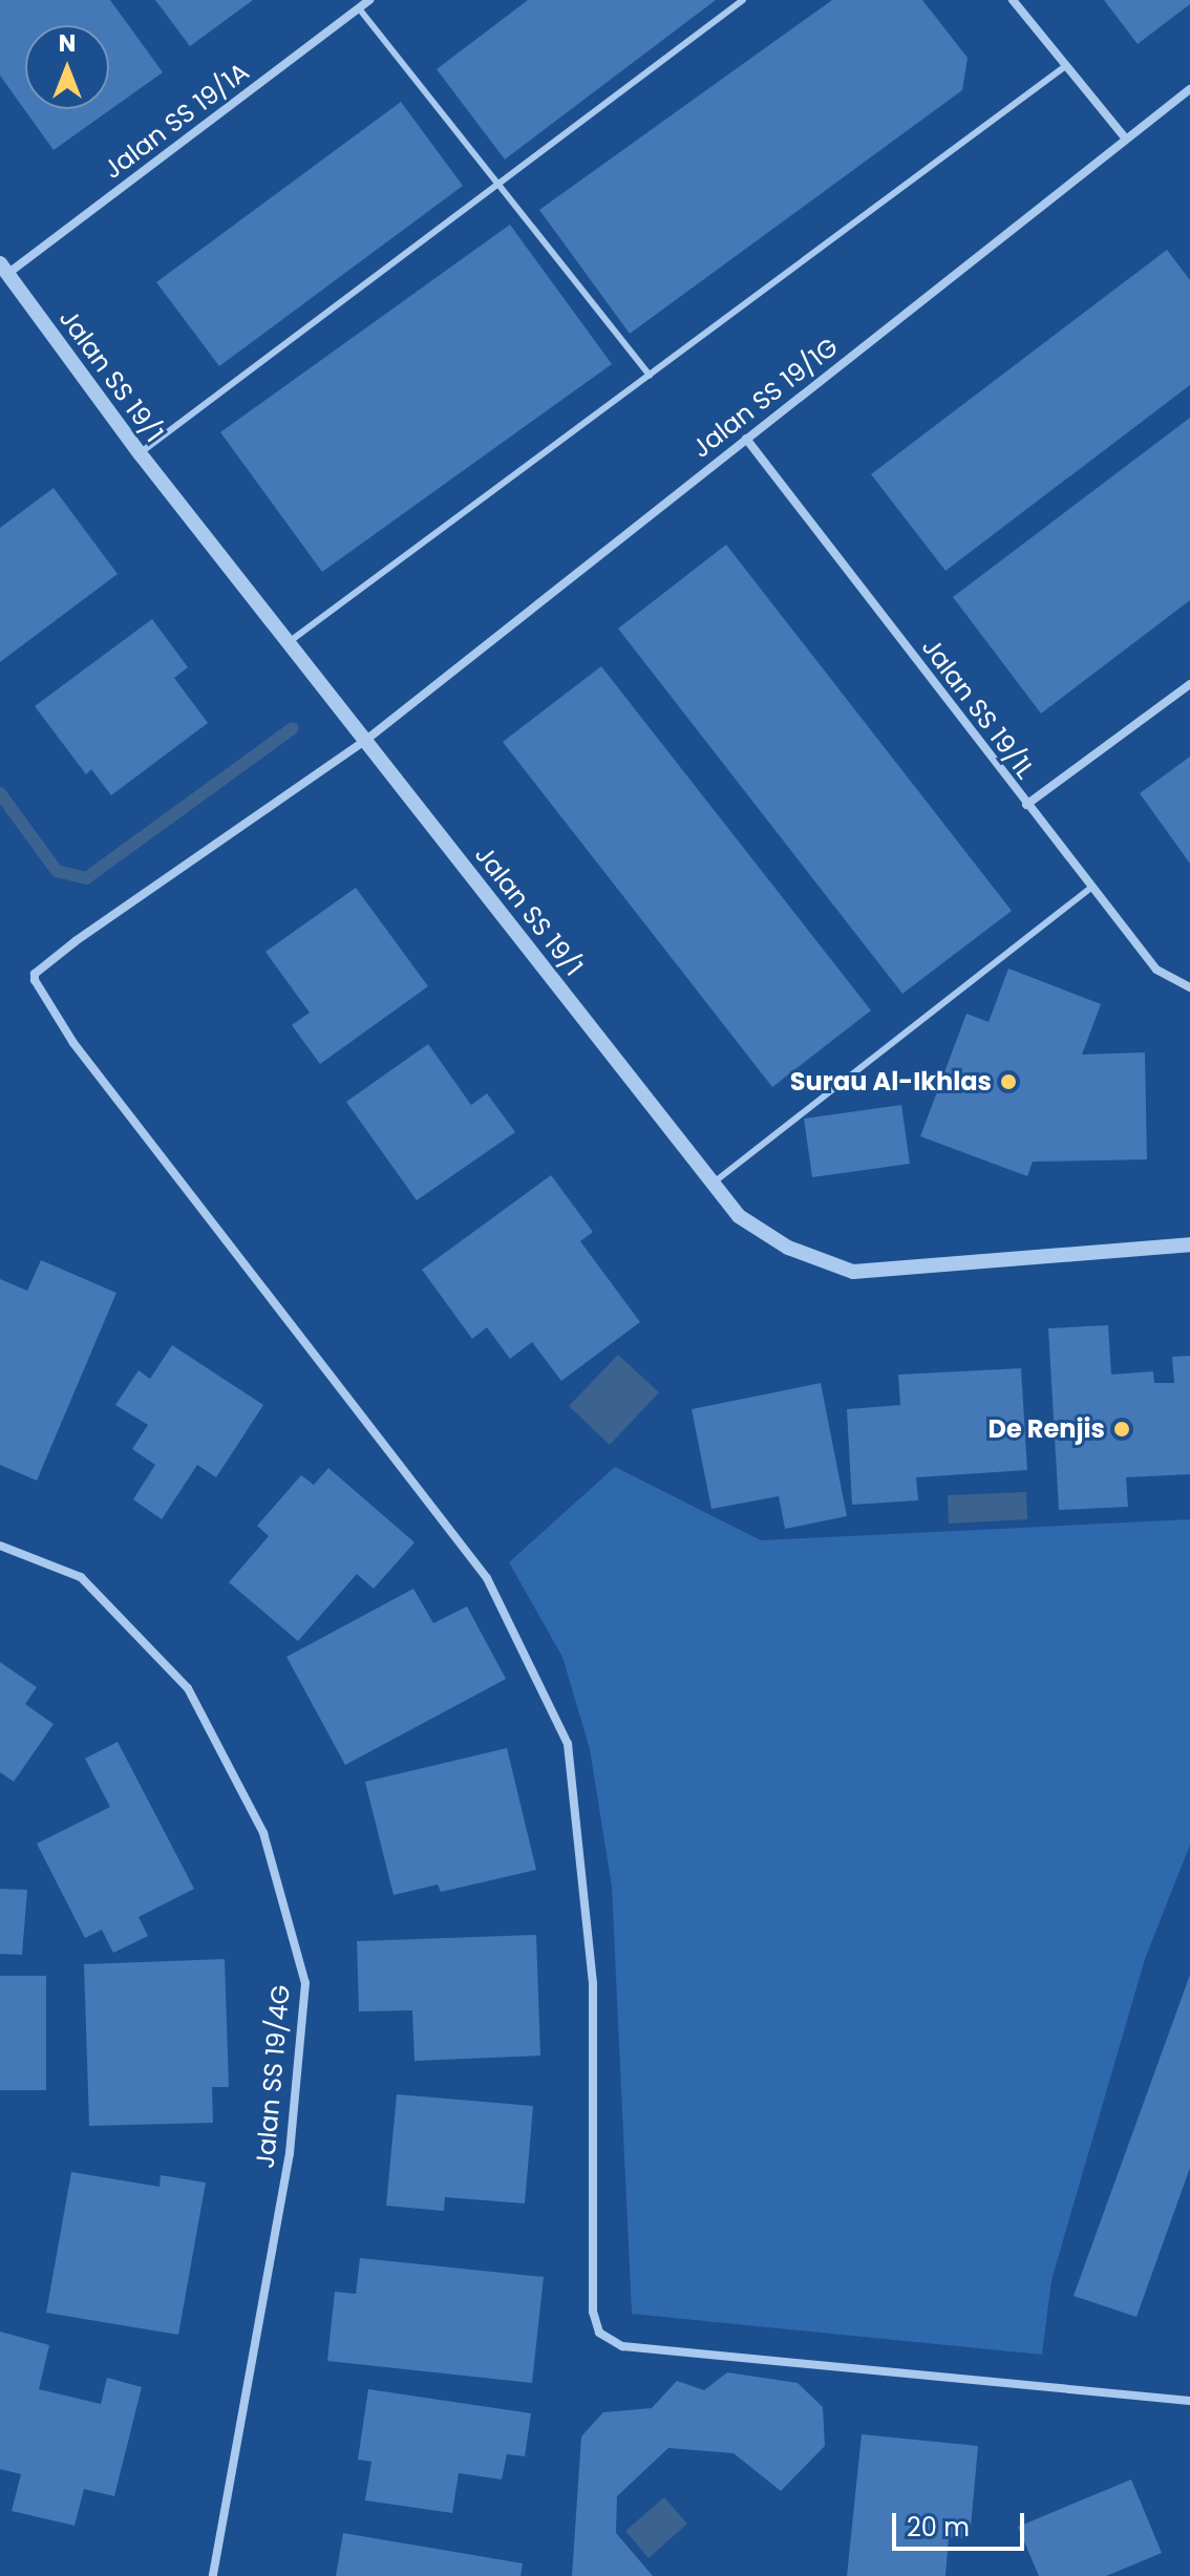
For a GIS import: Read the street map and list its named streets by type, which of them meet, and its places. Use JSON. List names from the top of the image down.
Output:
{
  "streets": {
    "street": [
      "Jalan SS 19/1A",
      "Jalan SS 19/1",
      "Jalan SS 19/1G",
      "Jalan SS 19/1L",
      "Jalan SS 19/4G"
    ]
  },
  "crossings": [
    ["Jalan SS 19/1A", "Jalan SS 19/1"],
    ["Jalan SS 19/1", "Jalan SS 19/1G"],
    ["Jalan SS 19/1G", "Jalan SS 19/1L"]
  ],
  "places": ["Surau Al-Ikhlas", "De Renjis"],
  "scale_bar": "20 m",
  "north": "top"
}
